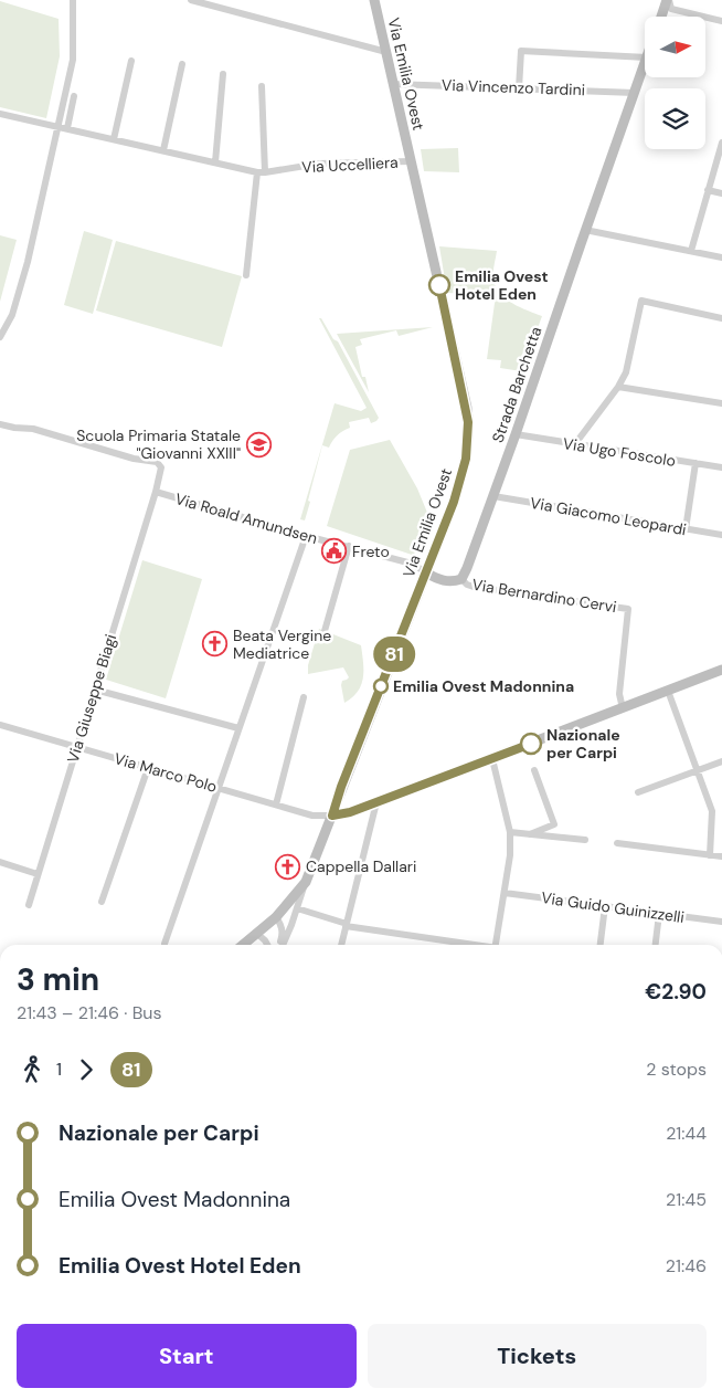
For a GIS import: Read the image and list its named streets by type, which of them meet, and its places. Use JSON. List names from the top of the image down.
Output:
{
  "streets": {
    "street": [
      "Via Emilia Ovest",
      "Via Vincenzo Tardini",
      "Via Uccelliera",
      "Strada Barchetta",
      "Via Ugo Foscolo",
      "Via Giacomo Leopardi",
      "Via Roald Amundsen",
      "Via Bernardino Cervi",
      "Via Giuseppe Biagi",
      "Via Marco Polo",
      "Via Guido Guinizzelli"
    ]
  },
  "crossings": [
    ["Via Emilia Ovest", "Via Vincenzo Tardini"],
    ["Via Emilia Ovest", "Via Uccelliera"],
    ["Via Emilia Ovest", "Via Roald Amundsen"],
    ["Via Emilia Ovest", "Via Marco Polo"],
    ["Via Vincenzo Tardini", "Strada Barchetta"],
    ["Strada Barchetta", "Via Ugo Foscolo"],
    ["Strada Barchetta", "Via Giacomo Leopardi"],
    ["Strada Barchetta", "Via Bernardino Cervi"],
    ["Via Roald Amundsen", "Via Giuseppe Biagi"],
    ["Via Giuseppe Biagi", "Via Marco Polo"]
  ],
  "places": {
    "other": ["Emilia Ovest Hotel Eden", "Emilia Ovest Madonnina", "Nazionale per Carpi"],
    "school or university": ["Scuola Primaria Statale \"Giovanni XXIII\""],
    "public building": ["Freto"],
    "church": ["Beata Vergine Mediatrice", "Cappella Dallari"]
  },
  "lines": ["bus line 81"],
  "north": "right",
  "page": {
    "on_map": "81",
    "heading": ["3 min", "21:43 – 21:46 · Bus", "€2.90"],
    "legs": ["1", "81", "2 stops"],
    "list": [
      {
        "name": "Nazionale per Carpi",
        "value": "21:44"
      },
      {
        "name": "Emilia Ovest Madonnina",
        "value": "21:45"
      },
      {
        "name": "Emilia Ovest Hotel Eden",
        "value": "21:46"
      }
    ],
    "buttons": ["Start", "Tickets"]
  }
}
